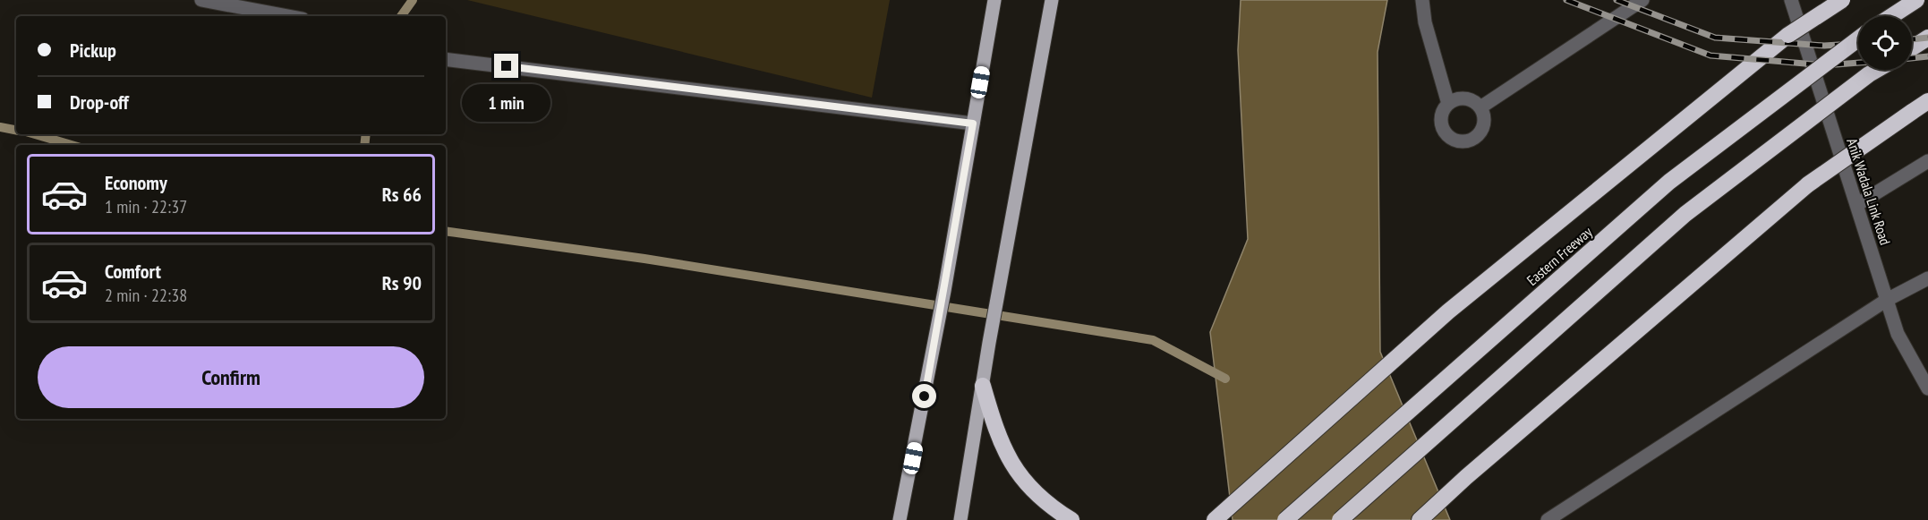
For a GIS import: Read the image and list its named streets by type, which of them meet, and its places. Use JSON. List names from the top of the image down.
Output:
{
  "streets": {
    "highway": ["Eastern Freeway"],
    "street": ["Anik Wadala Link Road"]
  },
  "page": {
    "banner": ["Pickup", "Drop-off"],
    "bubble": "1 min",
    "list": [
      {
        "name": "Economy",
        "note": "1 min · 22:37",
        "value": "Rs 66"
      },
      {
        "name": "Comfort",
        "note": "2 min · 22:38",
        "value": "Rs 90"
      }
    ],
    "buttons": "Confirm"
  }
}
